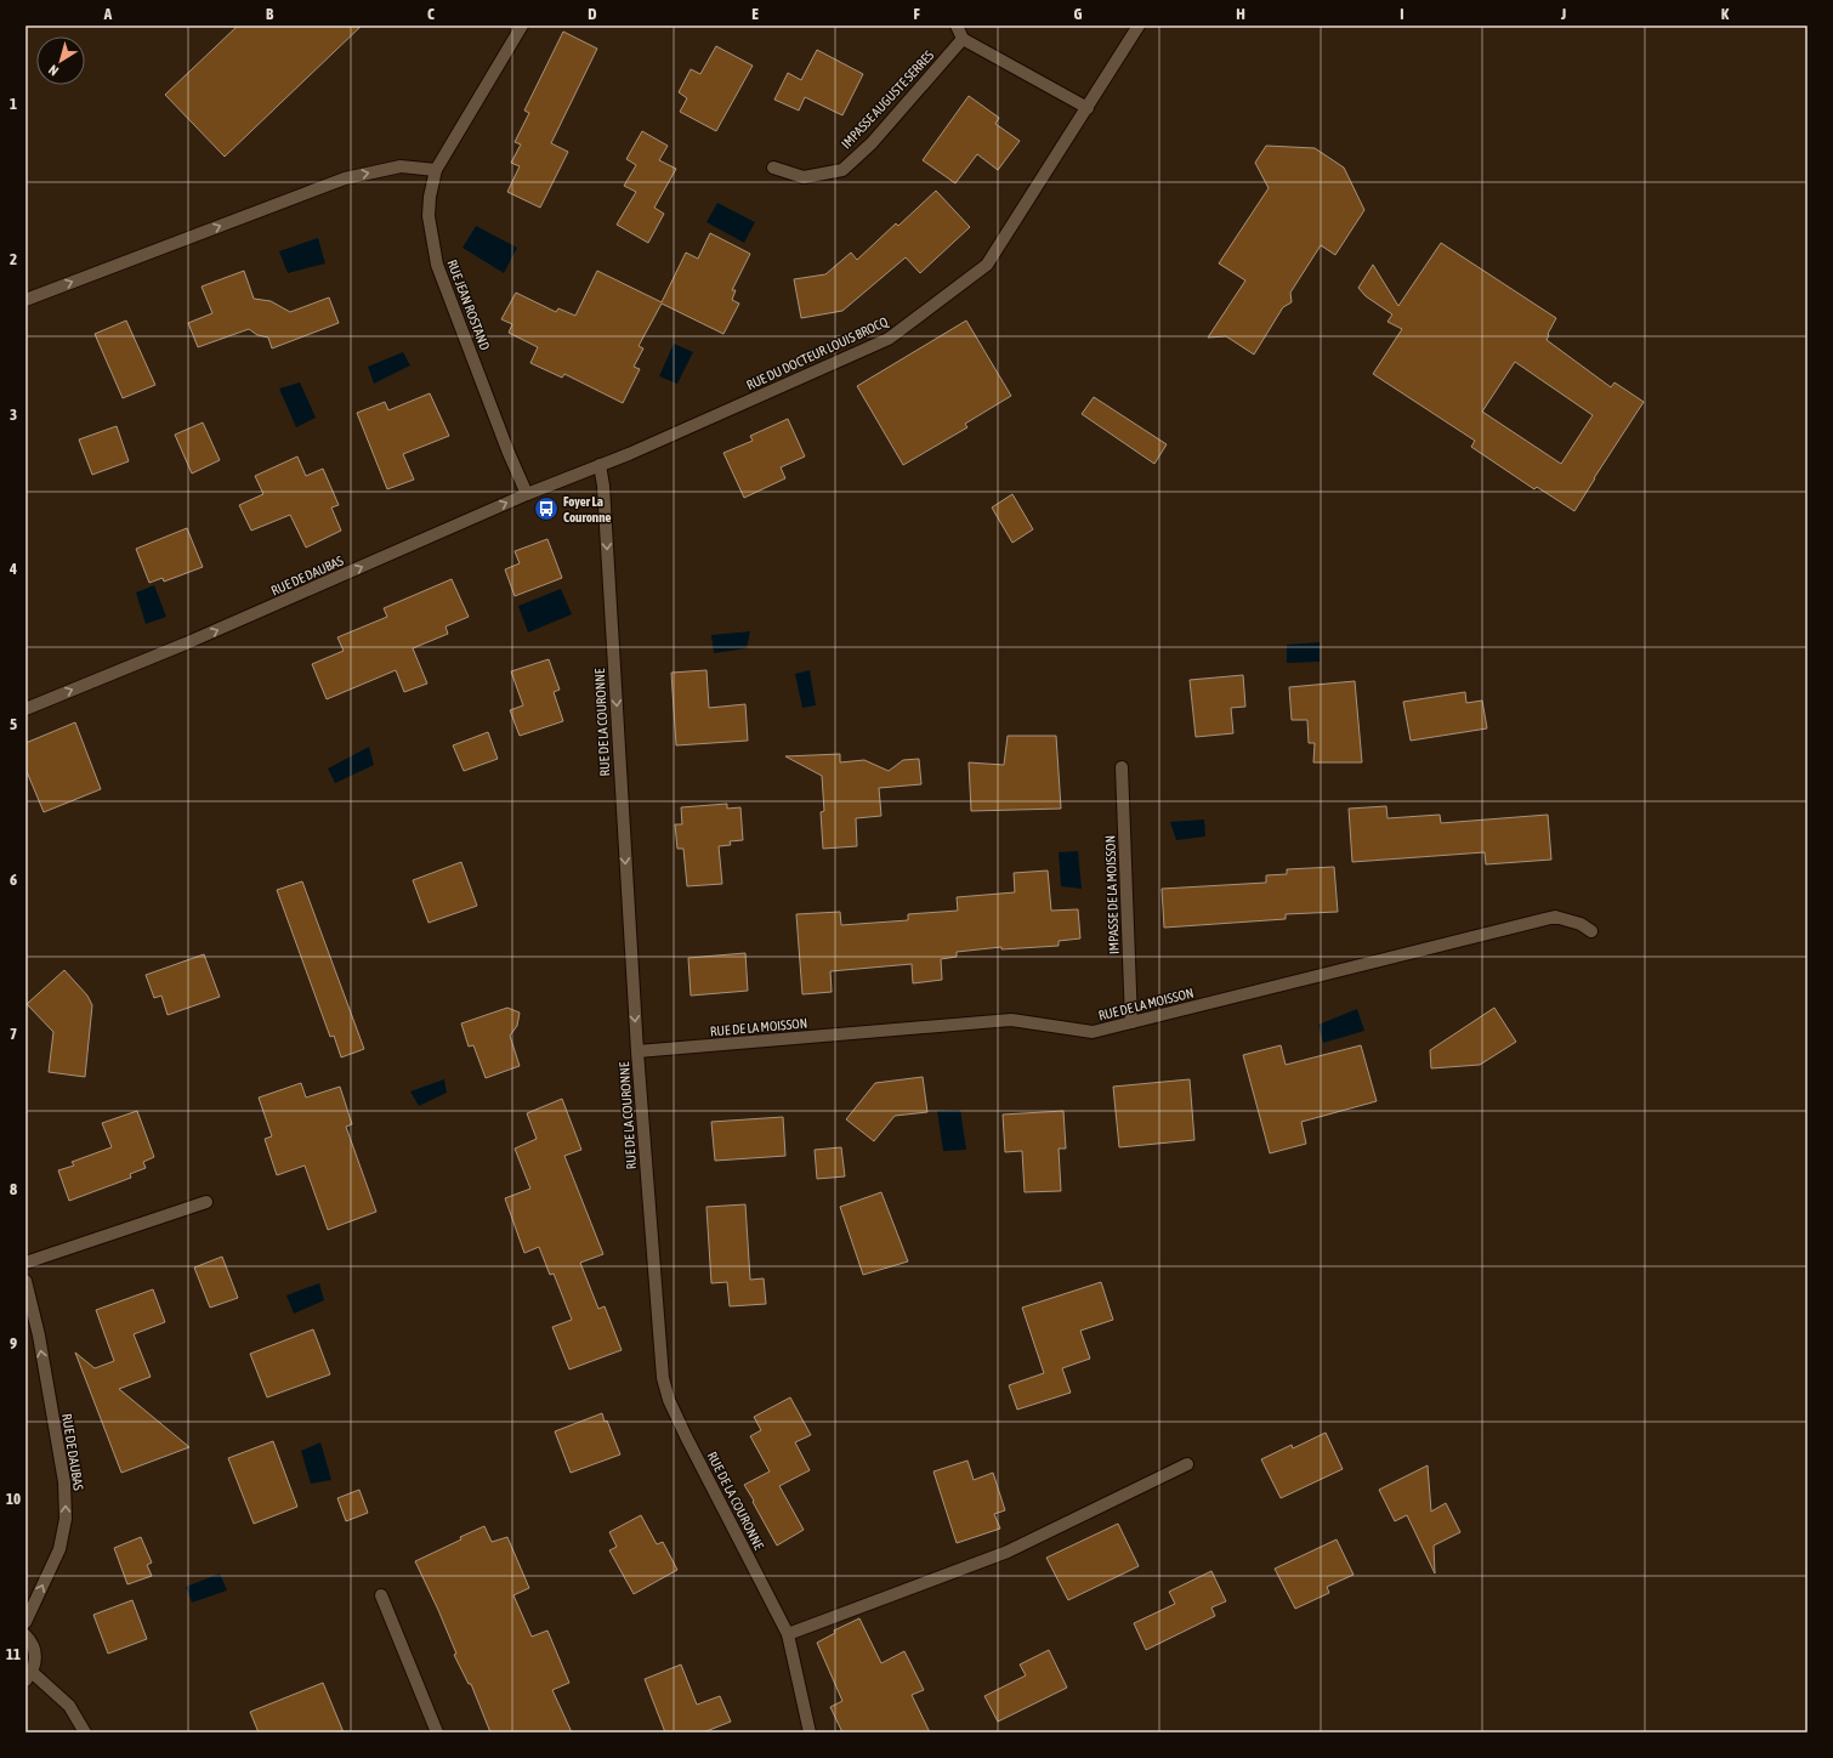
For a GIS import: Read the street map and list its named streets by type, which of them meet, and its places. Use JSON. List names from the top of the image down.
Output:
{
  "streets": {
    "street": [
      "IMPASSE AUGUSTE SERRES",
      "RUE JEAN ROSTAND",
      "RUE DU DOCTEUR LOUIS BROCQ",
      "RUE DE DAUBAS",
      "RUE DE LA COURONNE",
      "IMPASSE DE LA MOISSON",
      "RUE DE LA MOISSON"
    ]
  },
  "crossings": [
    ["RUE JEAN ROSTAND", "RUE DE DAUBAS"],
    ["RUE DU DOCTEUR LOUIS BROCQ", "RUE DE DAUBAS"],
    ["RUE DU DOCTEUR LOUIS BROCQ", "RUE DE LA COURONNE"],
    ["RUE DE DAUBAS", "RUE DE LA COURONNE"],
    ["RUE DE LA COURONNE", "RUE DE LA MOISSON"],
    ["IMPASSE DE LA MOISSON", "RUE DE LA MOISSON"]
  ],
  "one_way": ["RUE DE DAUBAS", "RUE DE LA COURONNE"],
  "places": {
    "bus stop": ["Foyer La Couronne"]
  },
  "north": "bottom left",
  "grid": {
    "columns": [
      "A",
      "B",
      "C",
      "D",
      "E",
      "F",
      "G",
      "H",
      "I",
      "J",
      "K"
    ],
    "rows": [
      "1",
      "2",
      "3",
      "4",
      "5",
      "6",
      "7",
      "8",
      "9",
      "10",
      "11"
    ]
  }
}
